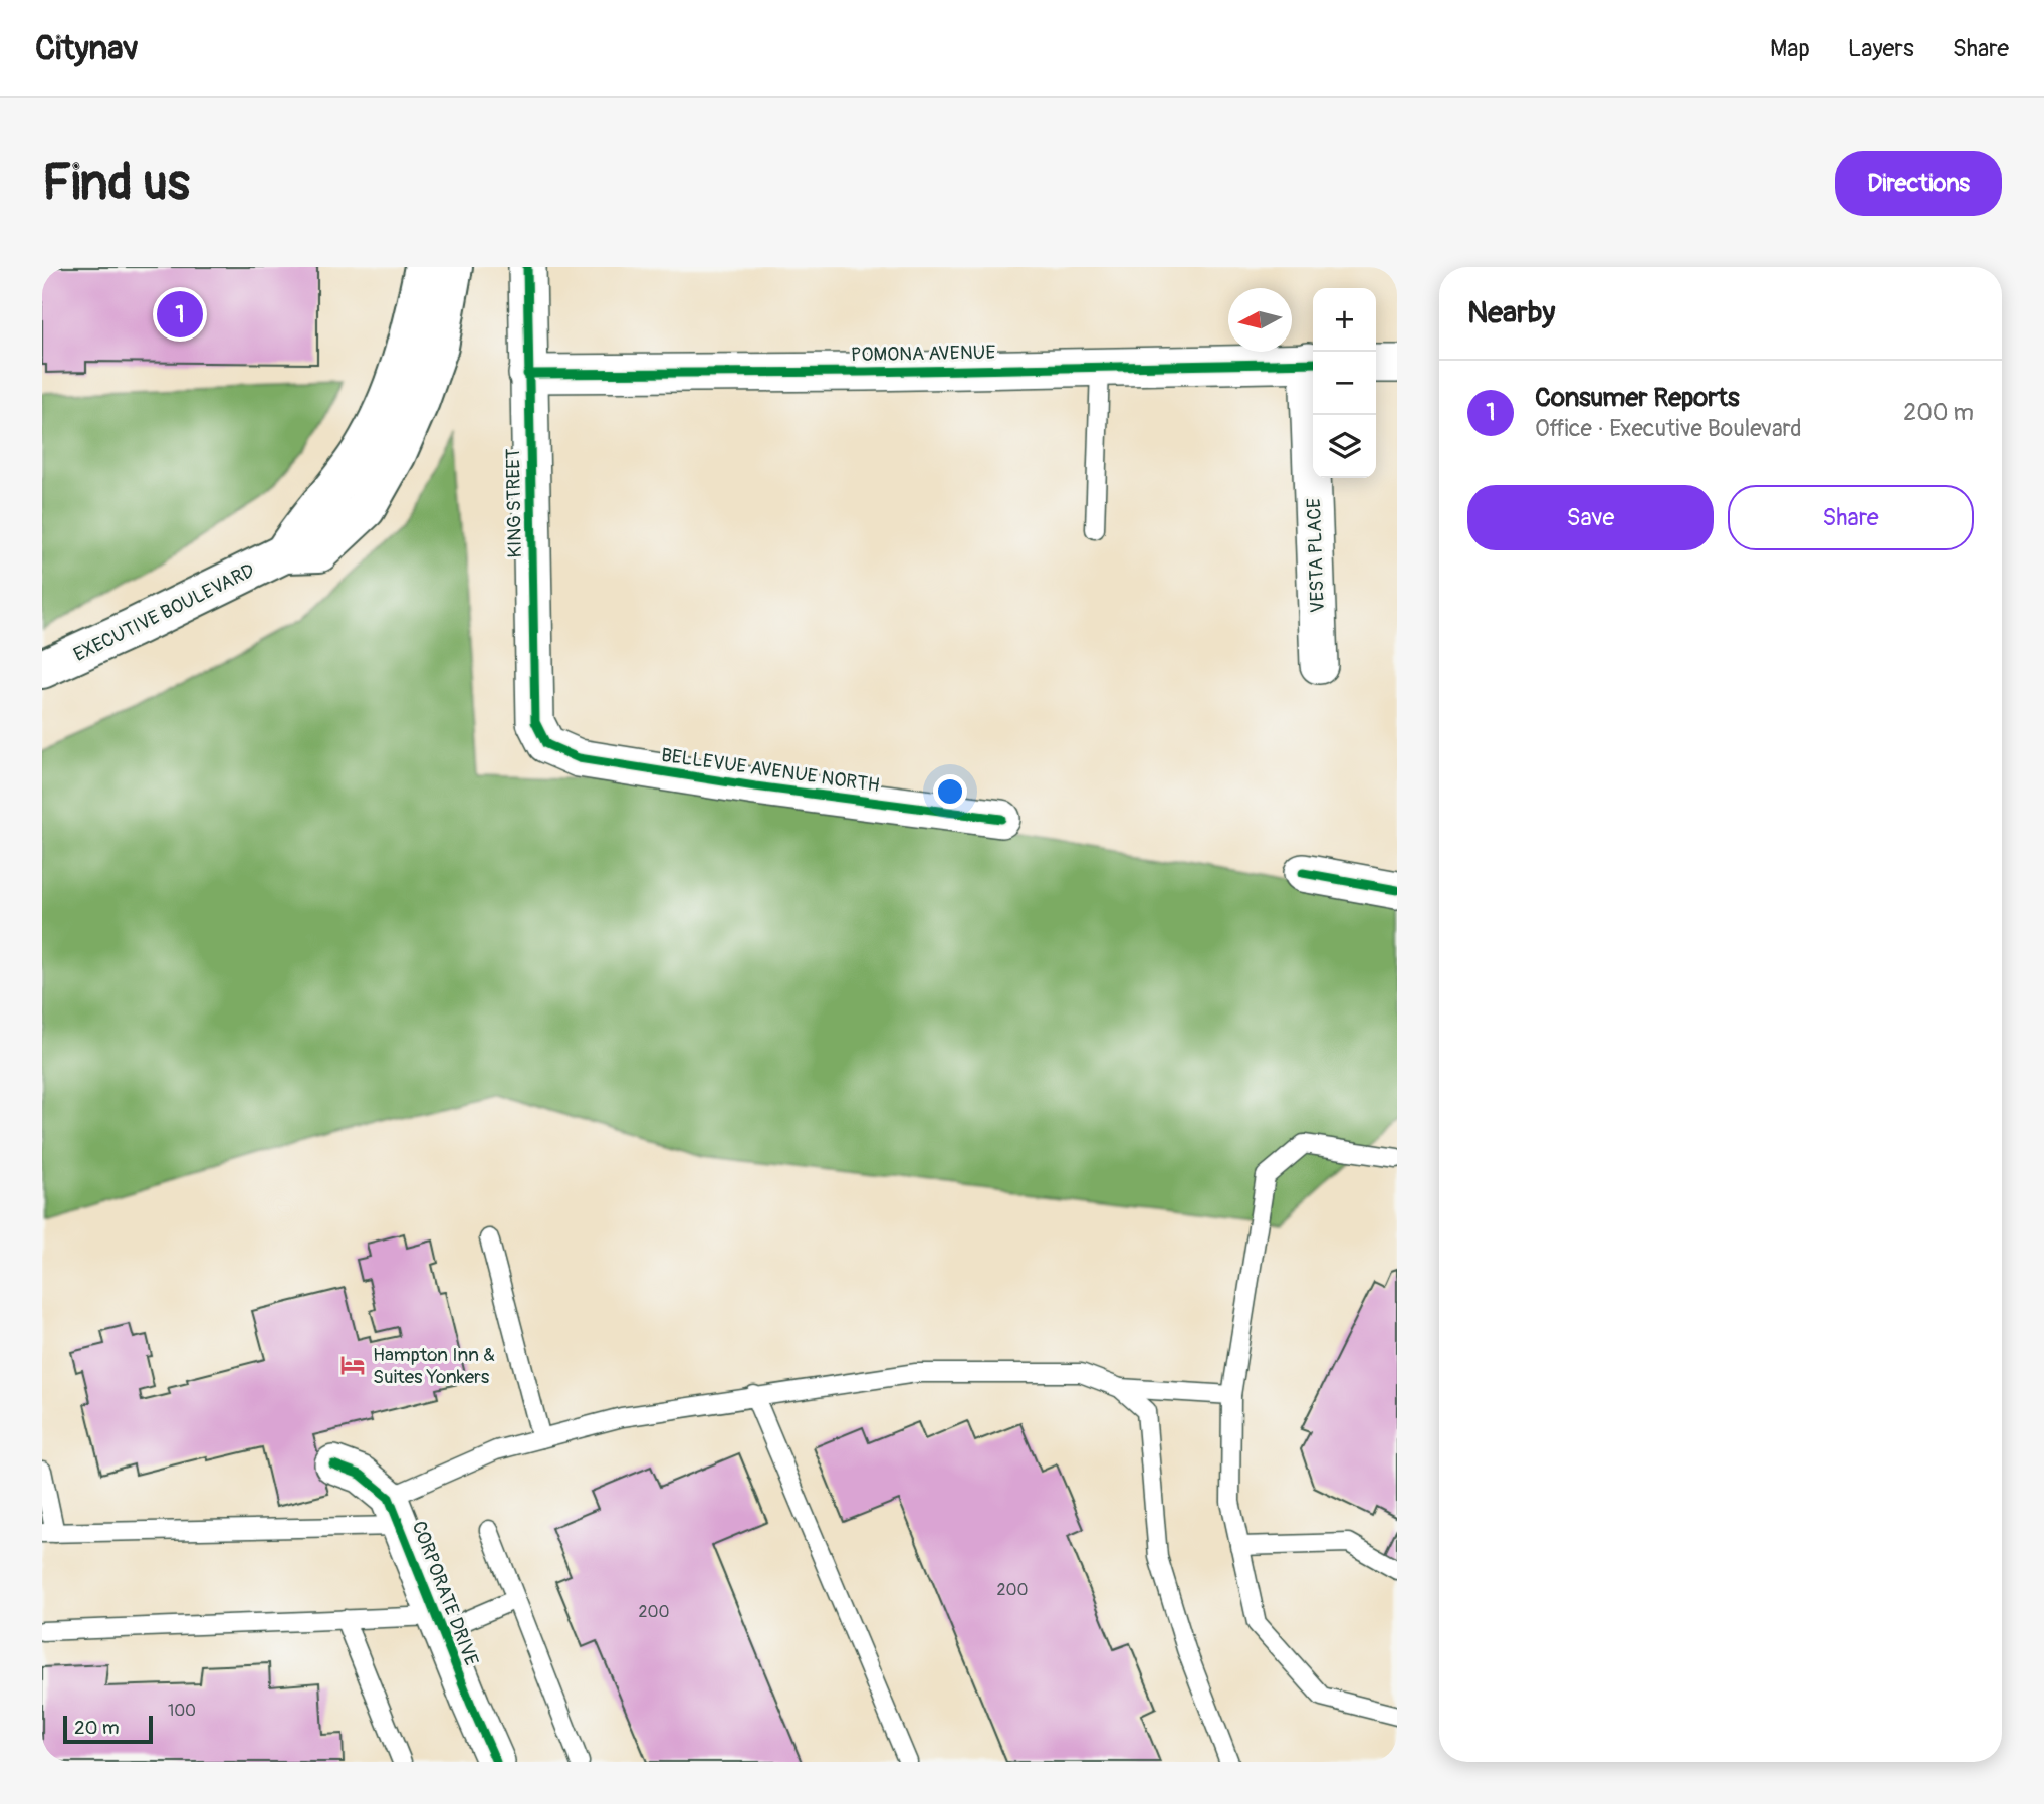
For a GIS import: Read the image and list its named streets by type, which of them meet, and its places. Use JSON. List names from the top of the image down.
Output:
{
  "streets": {
    "main road": ["EXECUTIVE BOULEVARD"],
    "street": [
      "POMONA AVENUE",
      "KING STREET",
      "VESTA PLACE",
      "BELLEVUE AVENUE NORTH",
      "CORPORATE DRIVE"
    ]
  },
  "crossings": [
    ["POMONA AVENUE", "KING STREET"],
    ["KING STREET", "BELLEVUE AVENUE NORTH"]
  ],
  "places": {
    "hotel": ["Hampton Inn & Suites Yonkers"]
  },
  "house_numbers": ["200", "200", "100"],
  "scale_bar": "20 m",
  "north": "left",
  "page": {
    "header": "Citynav",
    "nav": ["Map", "Layers", "Share"],
    "buttons": [
      "Directions",
      ["Save", "Share"]
    ],
    "title": "Find us",
    "heading": "Nearby",
    "pins": "1",
    "map_buttons": ["+", "−"],
    "list": [
      {
        "mark": "1",
        "name": "Consumer Reports",
        "note": "Office · Executive Boulevard",
        "value": "200 m"
      }
    ],
    "scale": "20 m"
  }
}
